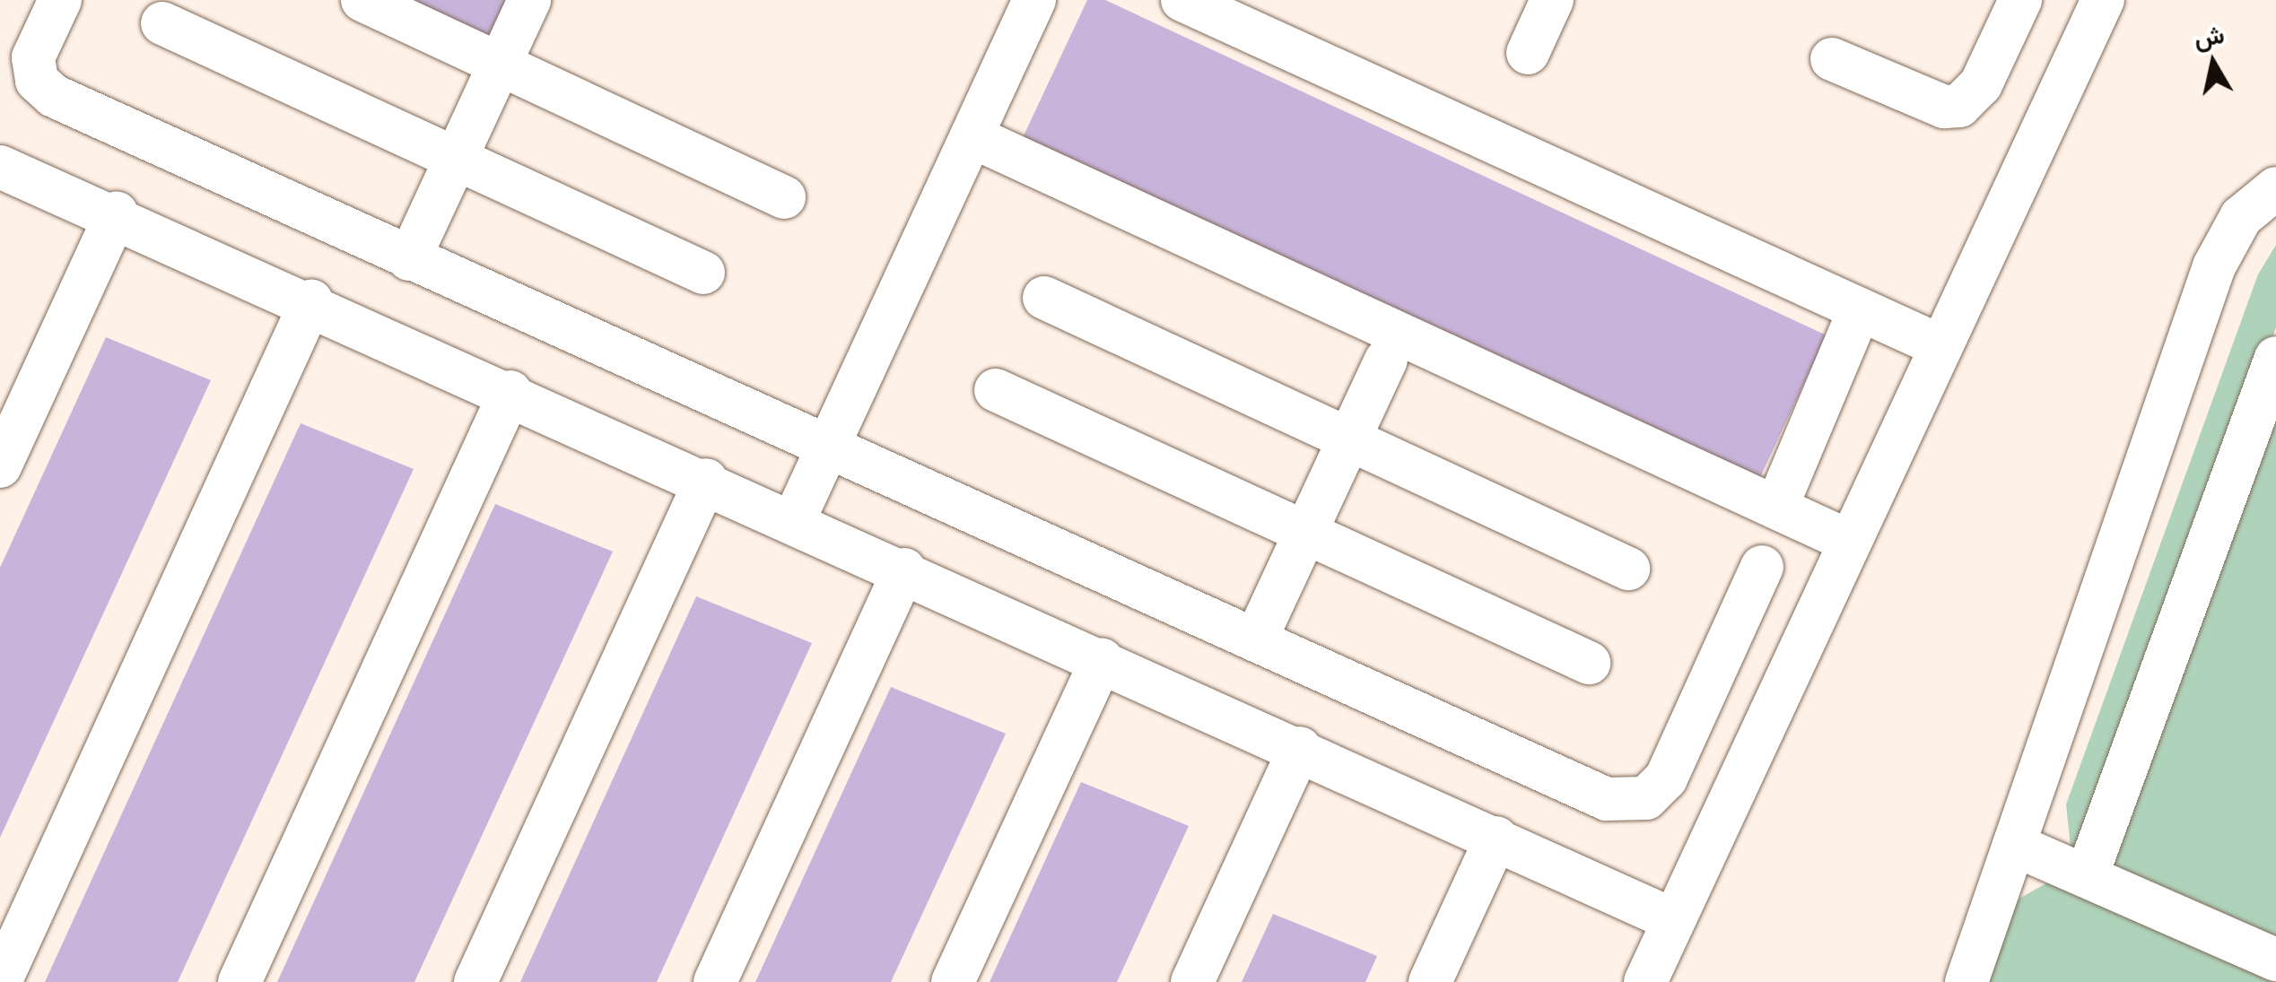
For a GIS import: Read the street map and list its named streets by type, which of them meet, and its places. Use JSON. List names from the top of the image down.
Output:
{
  "north": "top"
}
